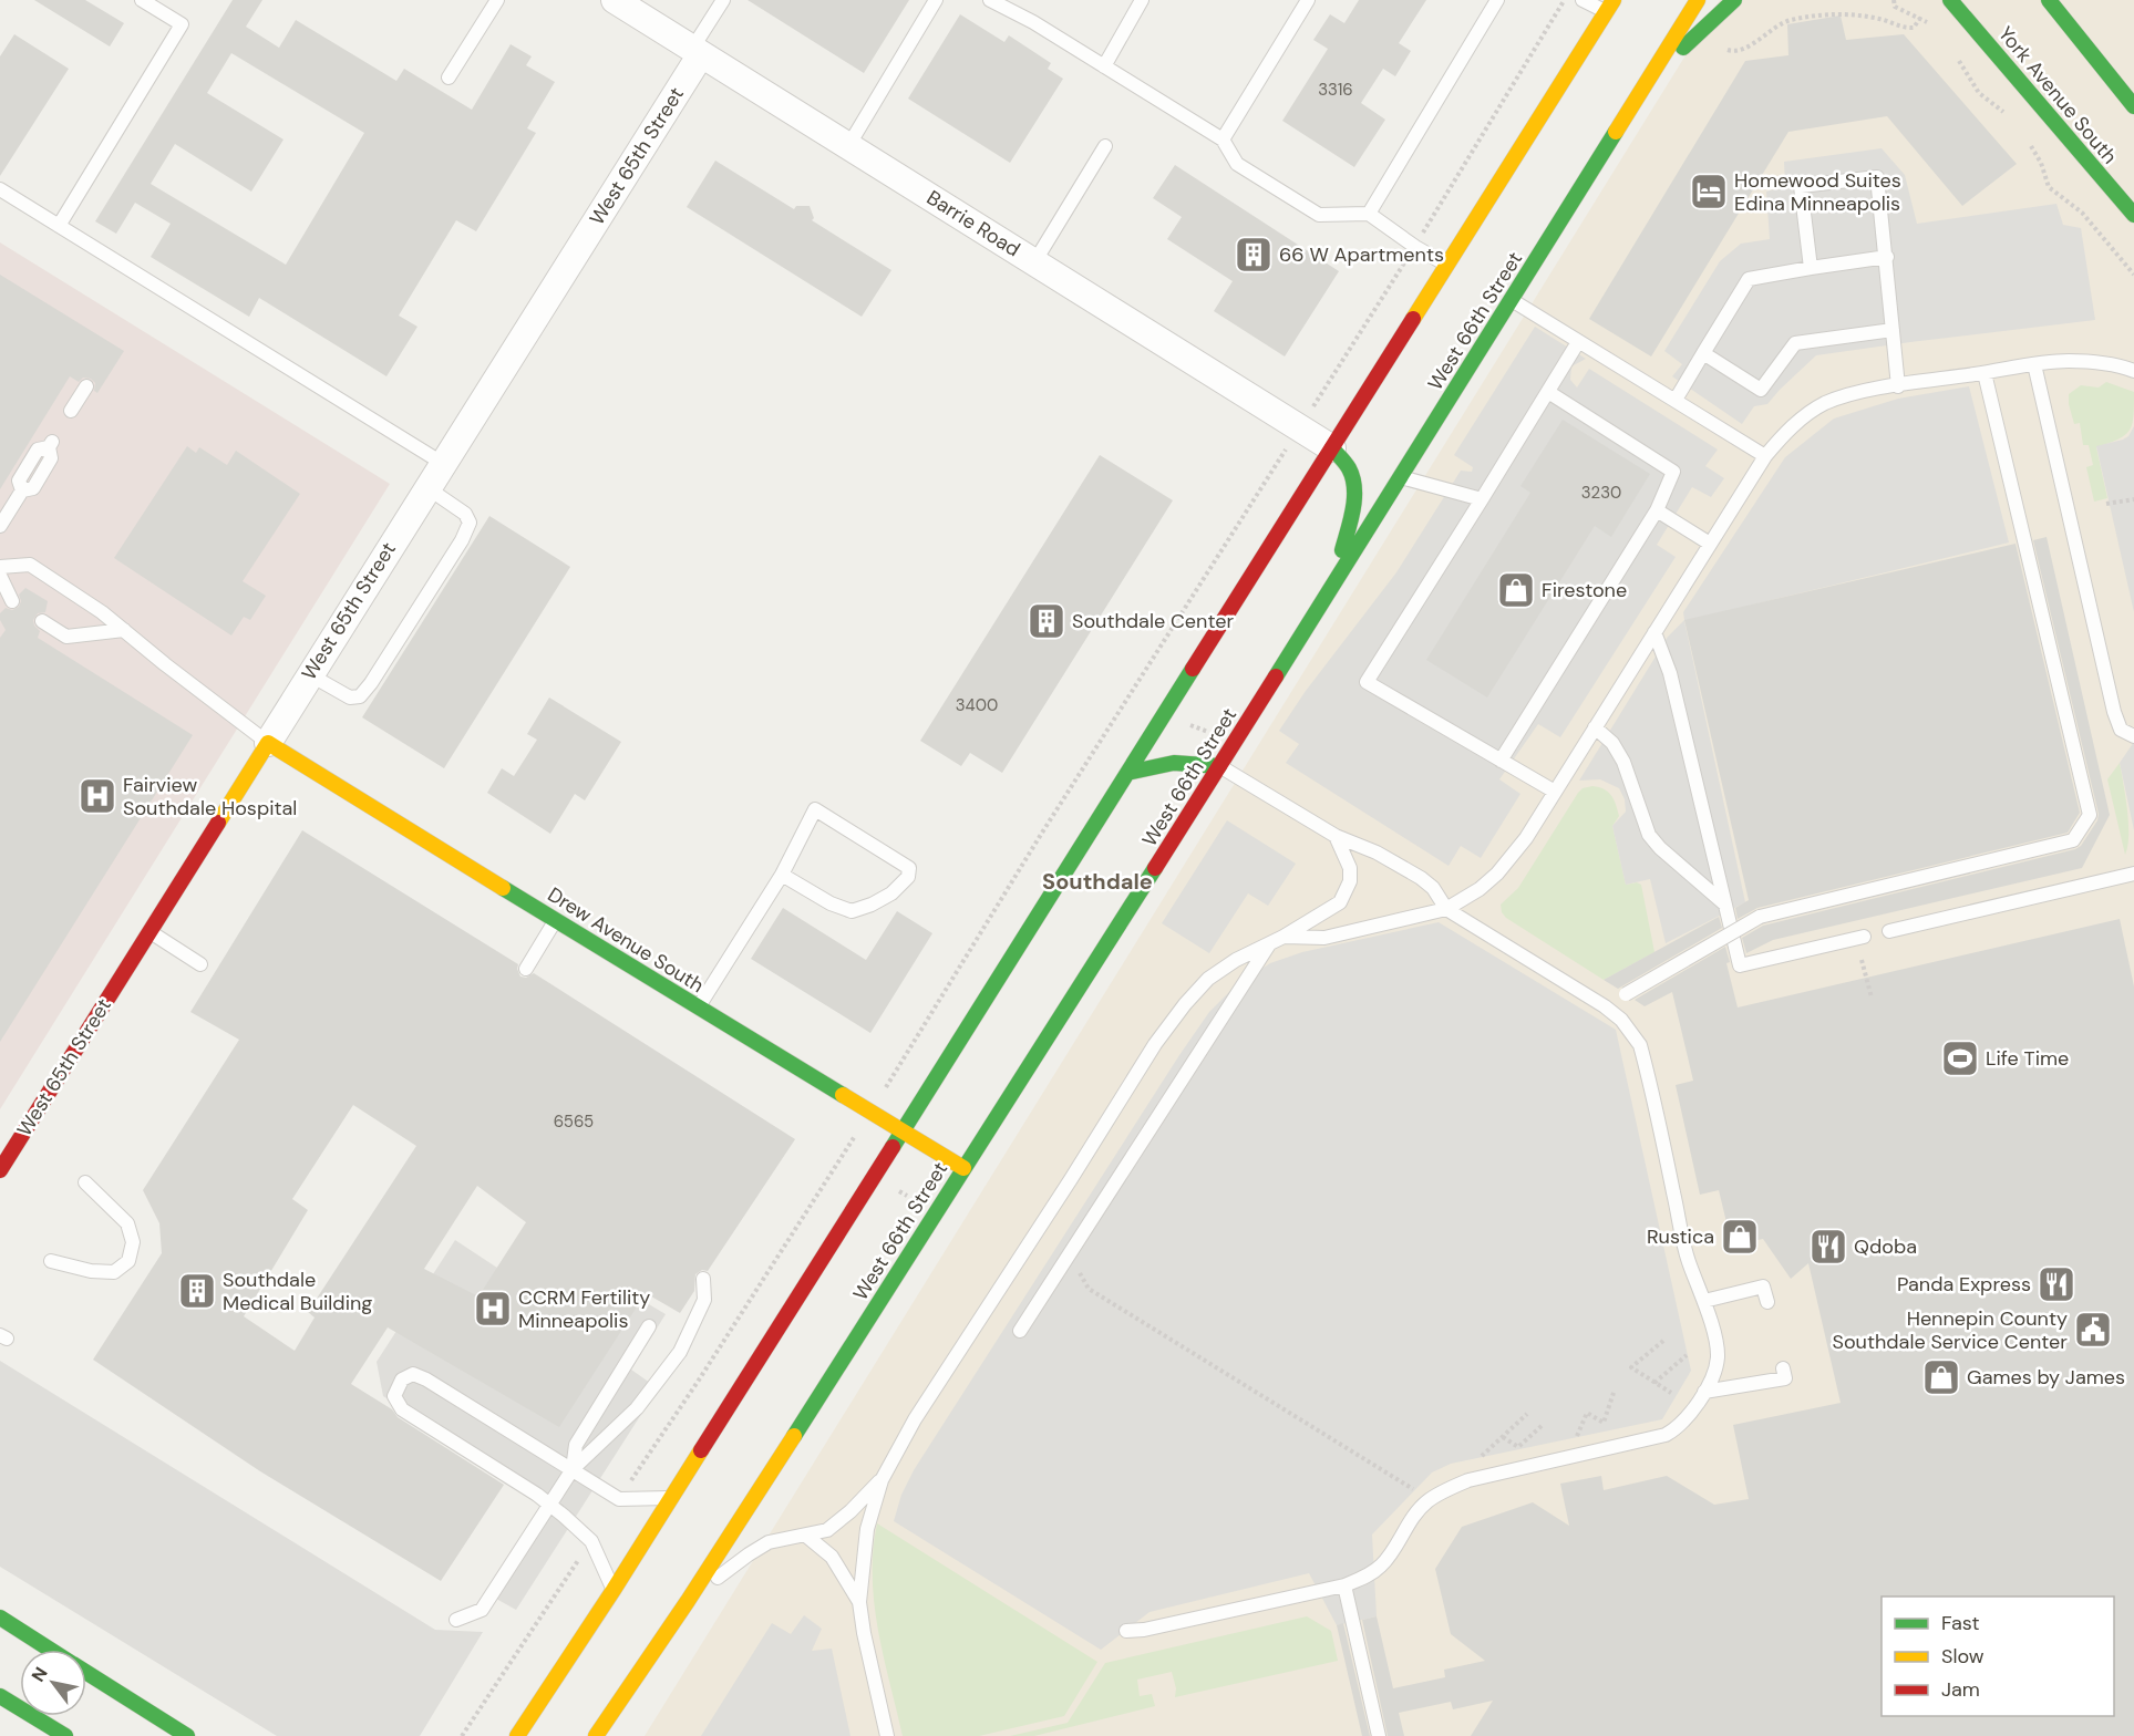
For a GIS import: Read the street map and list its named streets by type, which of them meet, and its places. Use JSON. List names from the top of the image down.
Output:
{
  "streets": {
    "main road": [
      "York Avenue South",
      "West 65th Street",
      "West 66th Street",
      "Drew Avenue South"
    ],
    "street": ["Barrie Road"]
  },
  "crossings": [
    ["West 65th Street", "Barrie Road"],
    ["West 65th Street", "Drew Avenue South"],
    ["West 66th Street", "Drew Avenue South"]
  ],
  "districts": ["Southdale"],
  "places": {
    "hotel": ["Homewood Suites Edina Minneapolis"],
    "building": ["66 W Apartments", "Southdale Center", "Southdale Medical Building"],
    "shop": ["Firestone", "Rustica", "Games by James"],
    "hospital": ["Fairview Southdale Hospital", "CCRM Fertility Minneapolis"],
    "sports": ["Life Time"],
    "restaurant": ["Qdoba", "Panda Express"],
    "public building": ["Hennepin County Southdale Service Center"]
  },
  "house_numbers": [
    "3316",
    "3230",
    "3400",
    "6565"
  ],
  "legend": ["Fast", "Slow", "Jam"],
  "north": "top left"
}
